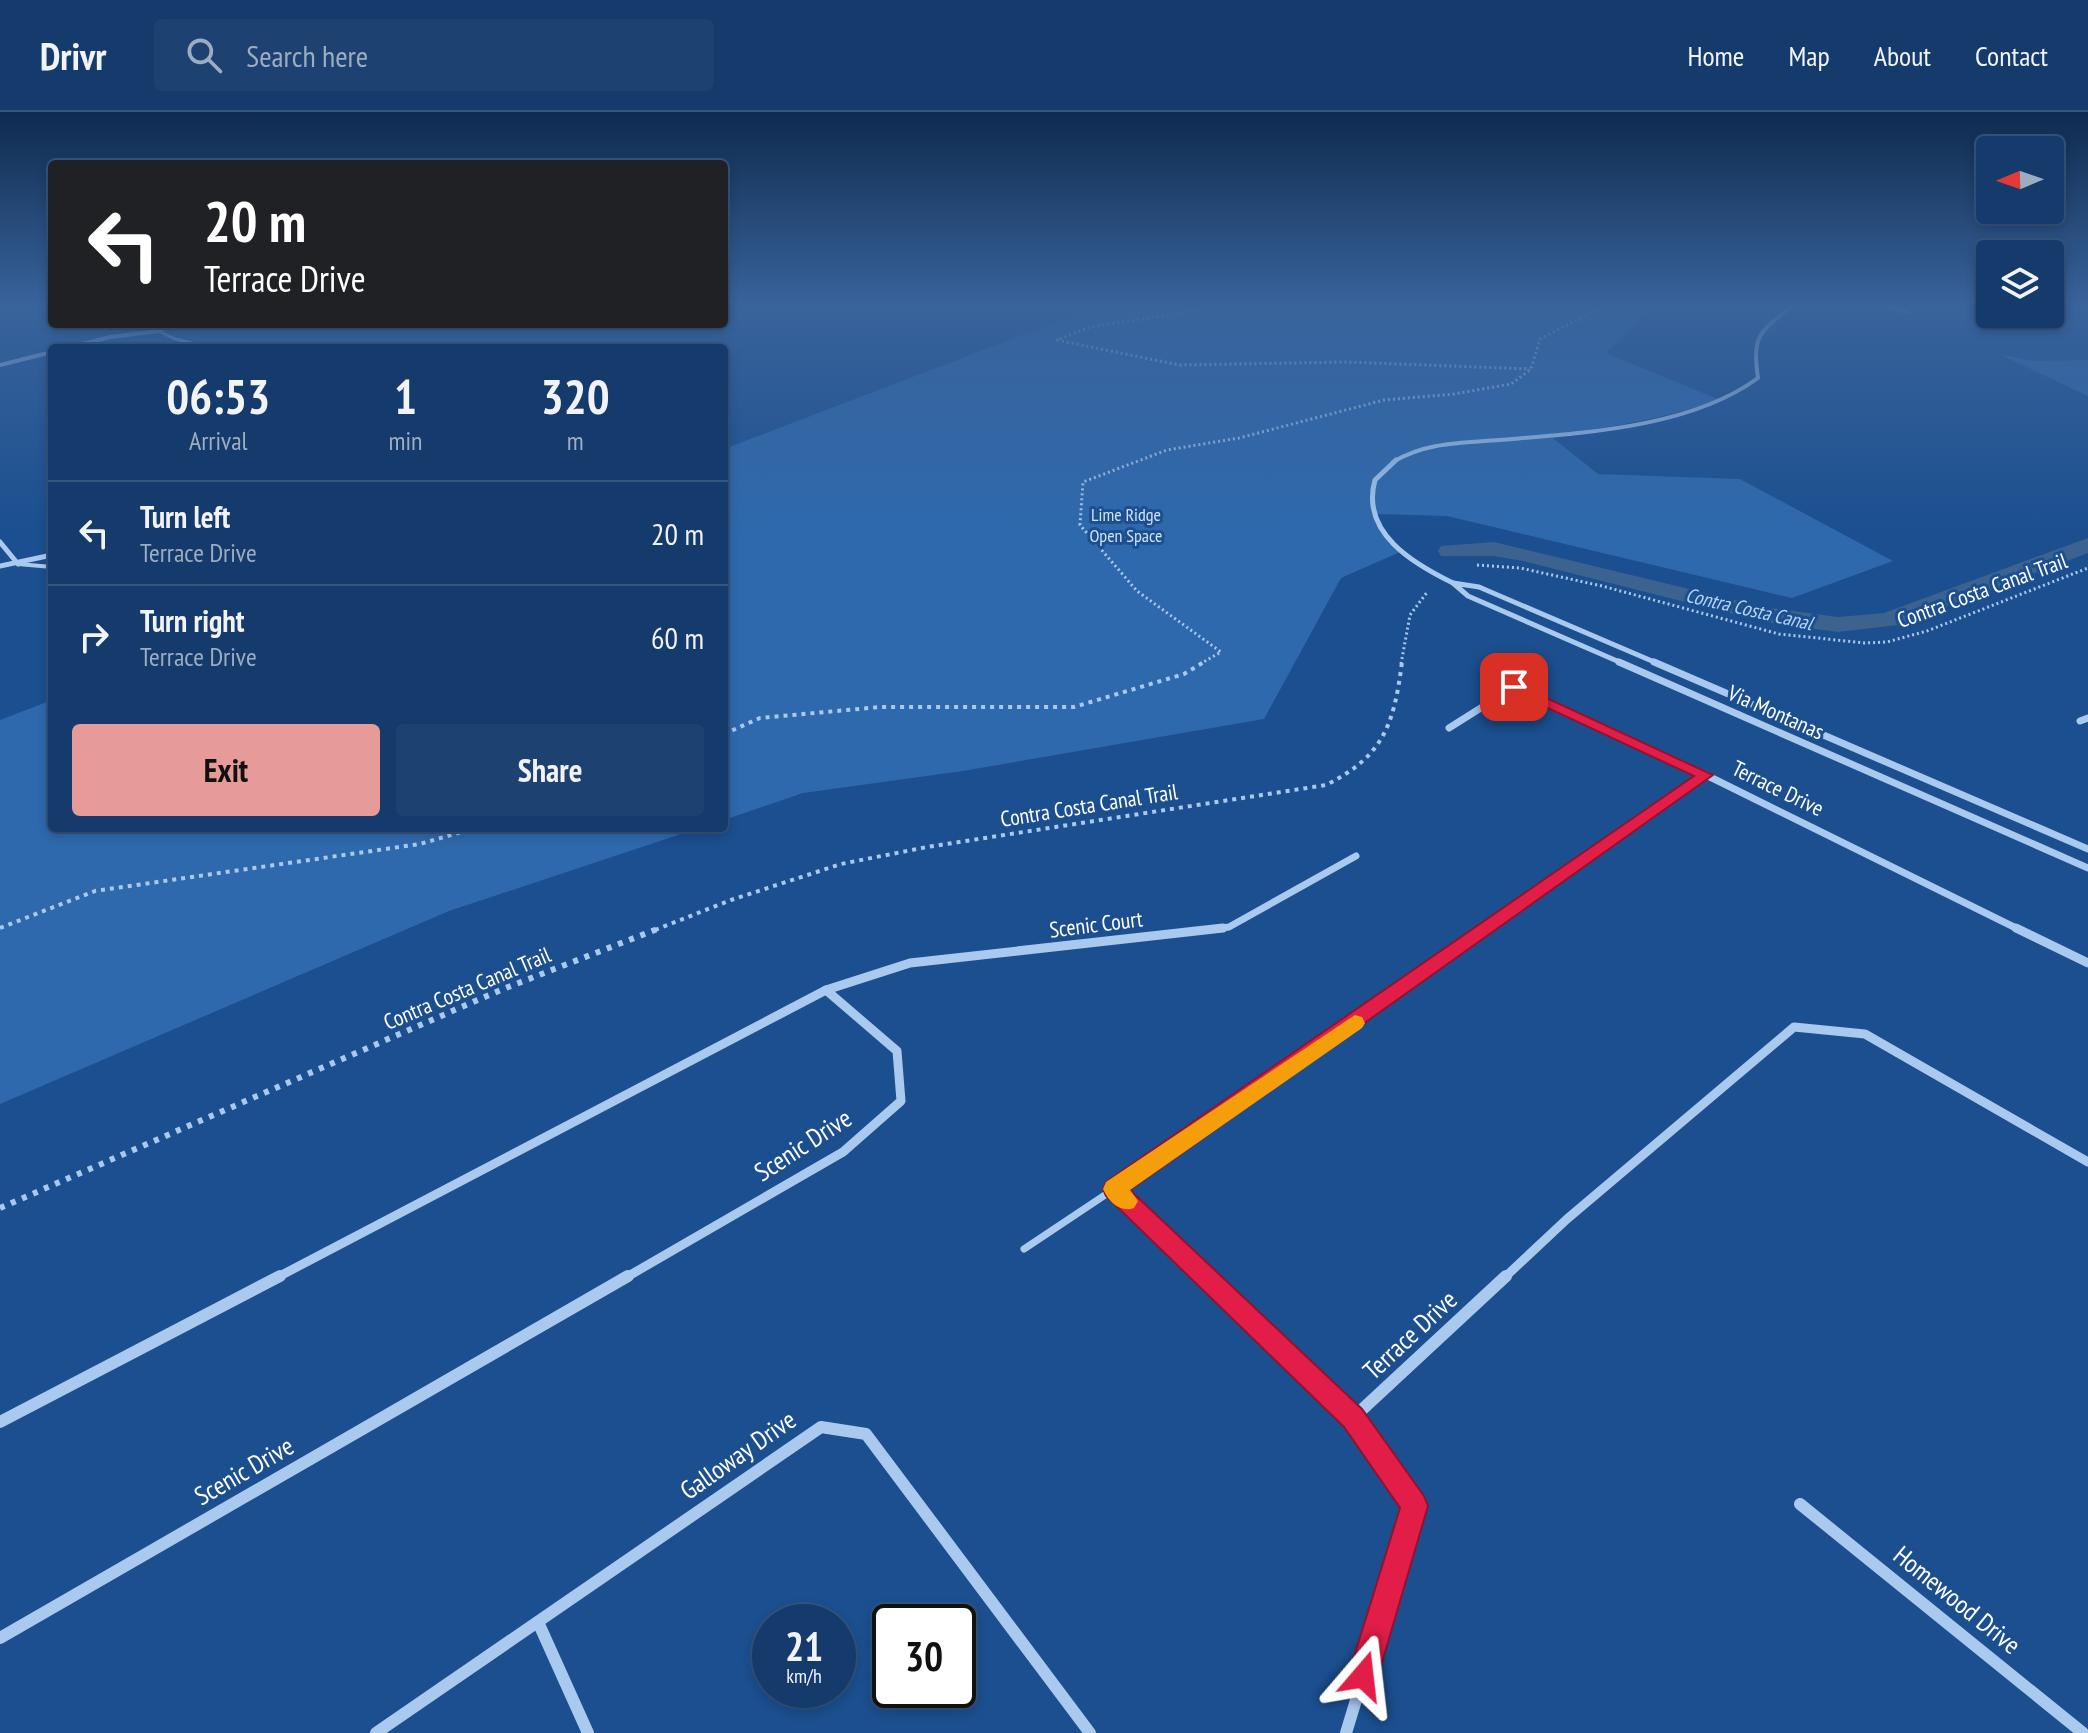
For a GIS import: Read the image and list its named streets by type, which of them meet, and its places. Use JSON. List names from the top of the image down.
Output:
{
  "streets": {
    "street": [
      "Via Montanas",
      "Terrace Drive",
      "Scenic Court",
      "Scenic Drive",
      "Galloway Drive",
      "Homewood Drive"
    ],
    "path": ["Contra Costa Canal Trail"]
  },
  "crossings": [
    ["Contra Costa Canal Trail", "Via Montanas"],
    ["Scenic Court", "Scenic Drive"]
  ],
  "water": ["Contra Costa Canal"],
  "parks": ["Lime Ridge Open Space"],
  "north": "left",
  "page": {
    "header": "Drivr",
    "search": "Search here",
    "nav": [
      "Home",
      "Map",
      "About",
      "Contact"
    ],
    "turn": ["20 m", "Terrace Drive"],
    "eta": [
      "06:53",
      "Arrival",
      "1",
      "min",
      "320",
      "m"
    ],
    "list": [
      {
        "name": "Turn left",
        "note": "Terrace Drive",
        "value": "20 m"
      },
      {
        "name": "Turn right",
        "note": "Terrace Drive",
        "value": "60 m"
      }
    ],
    "buttons": ["Exit", "Share"],
    "speed": "21 km/h",
    "limit": "30"
  }
}
